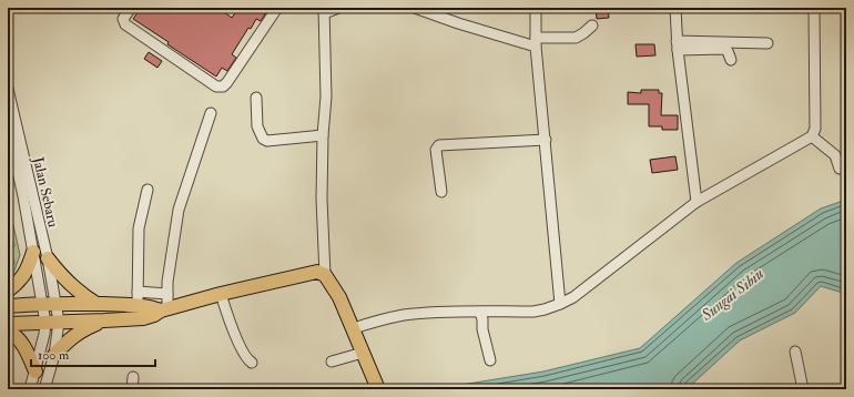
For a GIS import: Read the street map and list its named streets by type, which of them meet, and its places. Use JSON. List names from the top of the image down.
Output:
{
  "streets": {
    "street": ["Jalan Sebaru"]
  },
  "water": ["Sungai Sibiu"],
  "scale_bar": "100 m"
}
